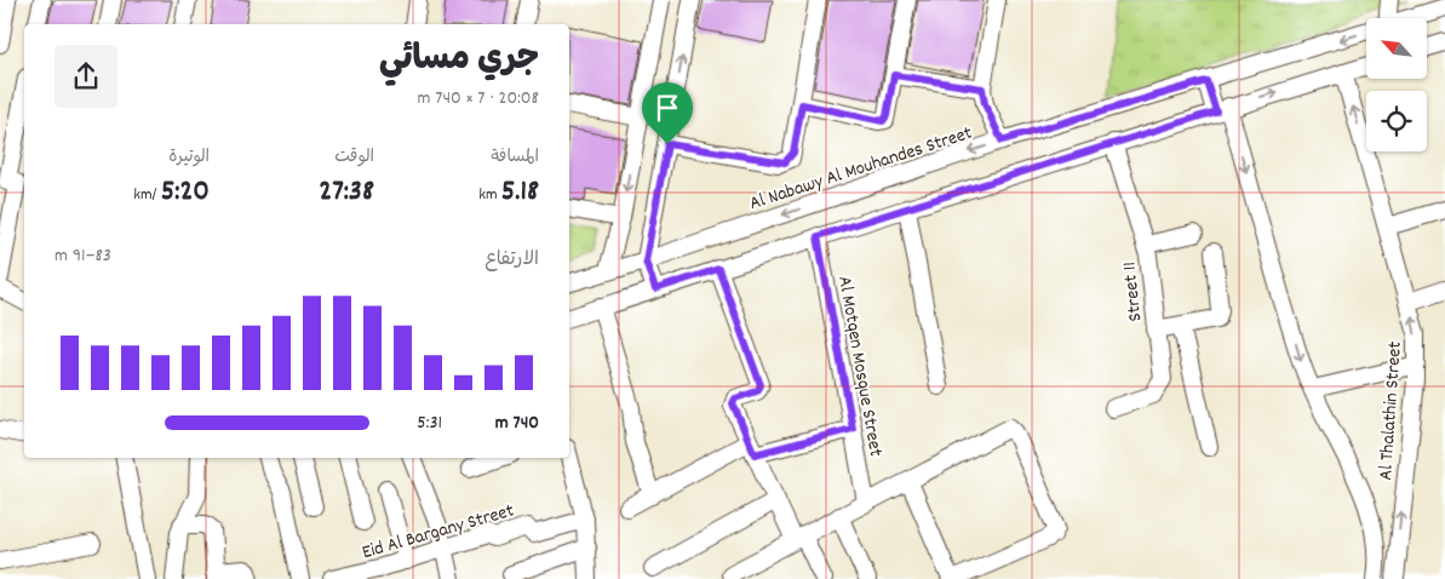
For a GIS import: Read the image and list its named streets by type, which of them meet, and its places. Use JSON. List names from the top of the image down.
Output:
{
  "streets": {
    "street": [
      "Al Nabawy Al Mouhandes Street",
      "Street 11",
      "Al Motqen Mosque Street",
      "Al Thalathin Street",
      "Eid Al Bargany Street"
    ]
  },
  "crossings": [
    ["Al Nabawy Al Mouhandes Street", "Al Thalathin Street"]
  ],
  "north": "top left",
  "page": {
    "heading": ["جري مسائي", "20:08 · 7 × 740 m"],
    "stats": [
      ["المسافة", "5.18 km"],
      ["الوقت", "27:38"],
      ["الوتيرة", "5:20 /km"]
    ],
    "chart": ["الارتفاع", "83–91 m"],
    "list": [
      {
        "name": "740 m",
        "note": "5:31"
      }
    ]
  }
}
